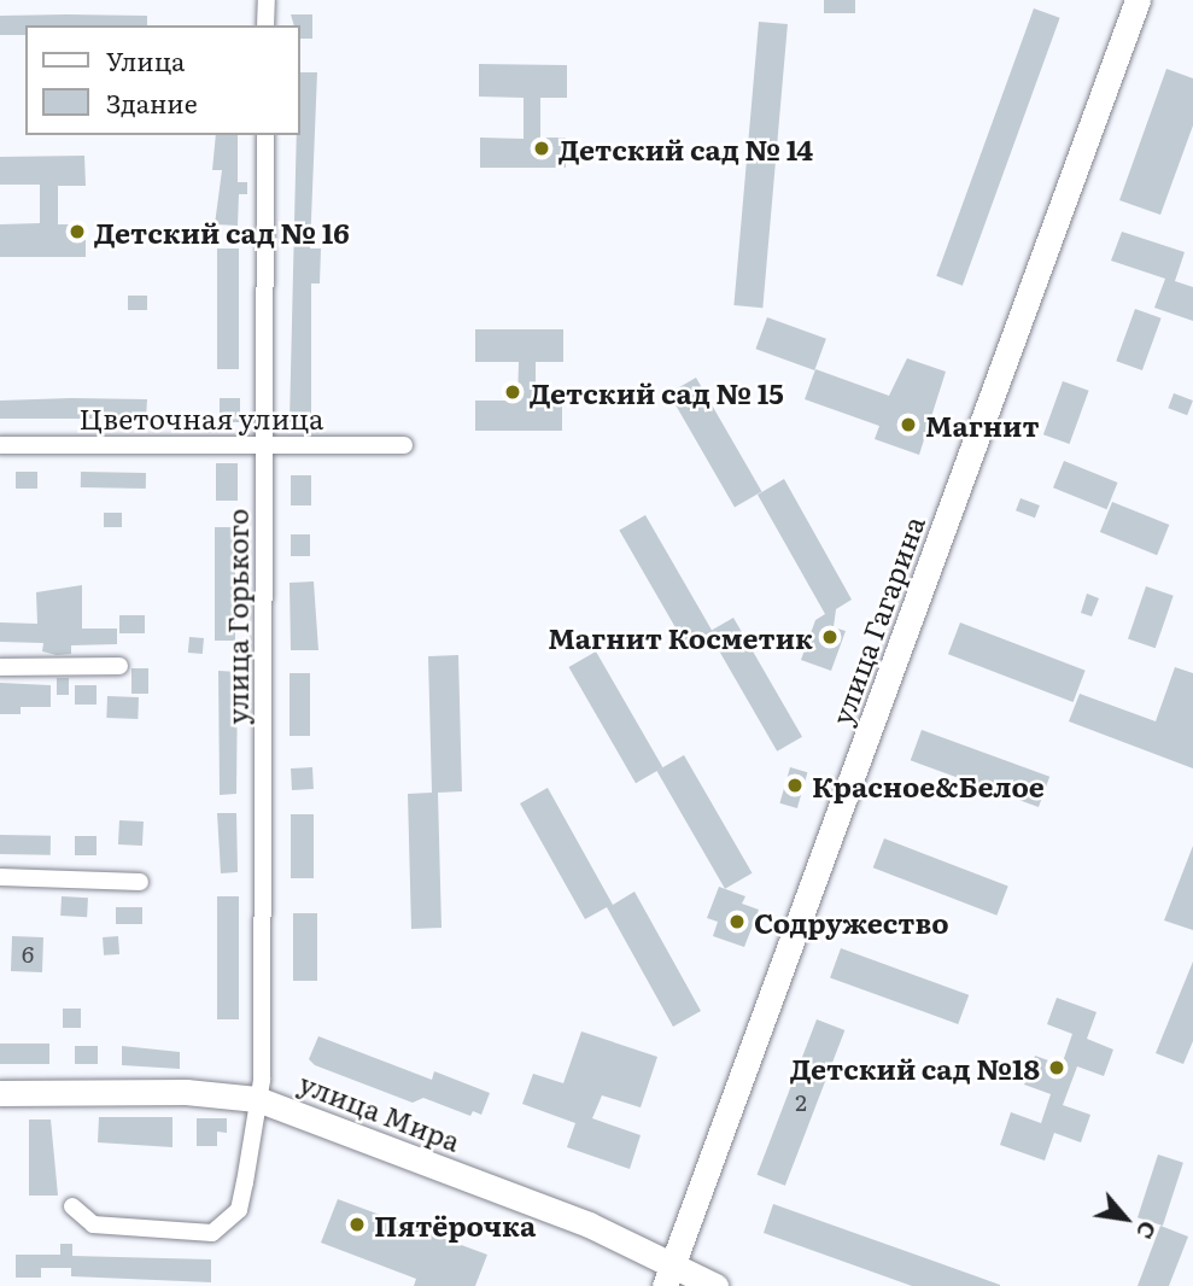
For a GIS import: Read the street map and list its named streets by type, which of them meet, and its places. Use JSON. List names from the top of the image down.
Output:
{
  "streets": {
    "main road": ["улица Гагарина", "улица Мира"],
    "street": ["Цветочная улица", "улица Горького"]
  },
  "crossings": [
    ["Цветочная улица", "улица Горького"],
    ["улица Горького", "улица Мира"],
    ["улица Гагарина", "улица Мира"]
  ],
  "places": [
    "Детский сад № 14",
    "Детский сад № 16",
    "Детский сад № 15",
    "Магнит",
    "Магнит Косметик",
    "Красное&Белое",
    "Содружество",
    "Детский сад №18",
    "Пятёрочка"
  ],
  "house_numbers": ["6", "2"],
  "legend": ["Улица", "Здание"],
  "north": "bottom right"
}
